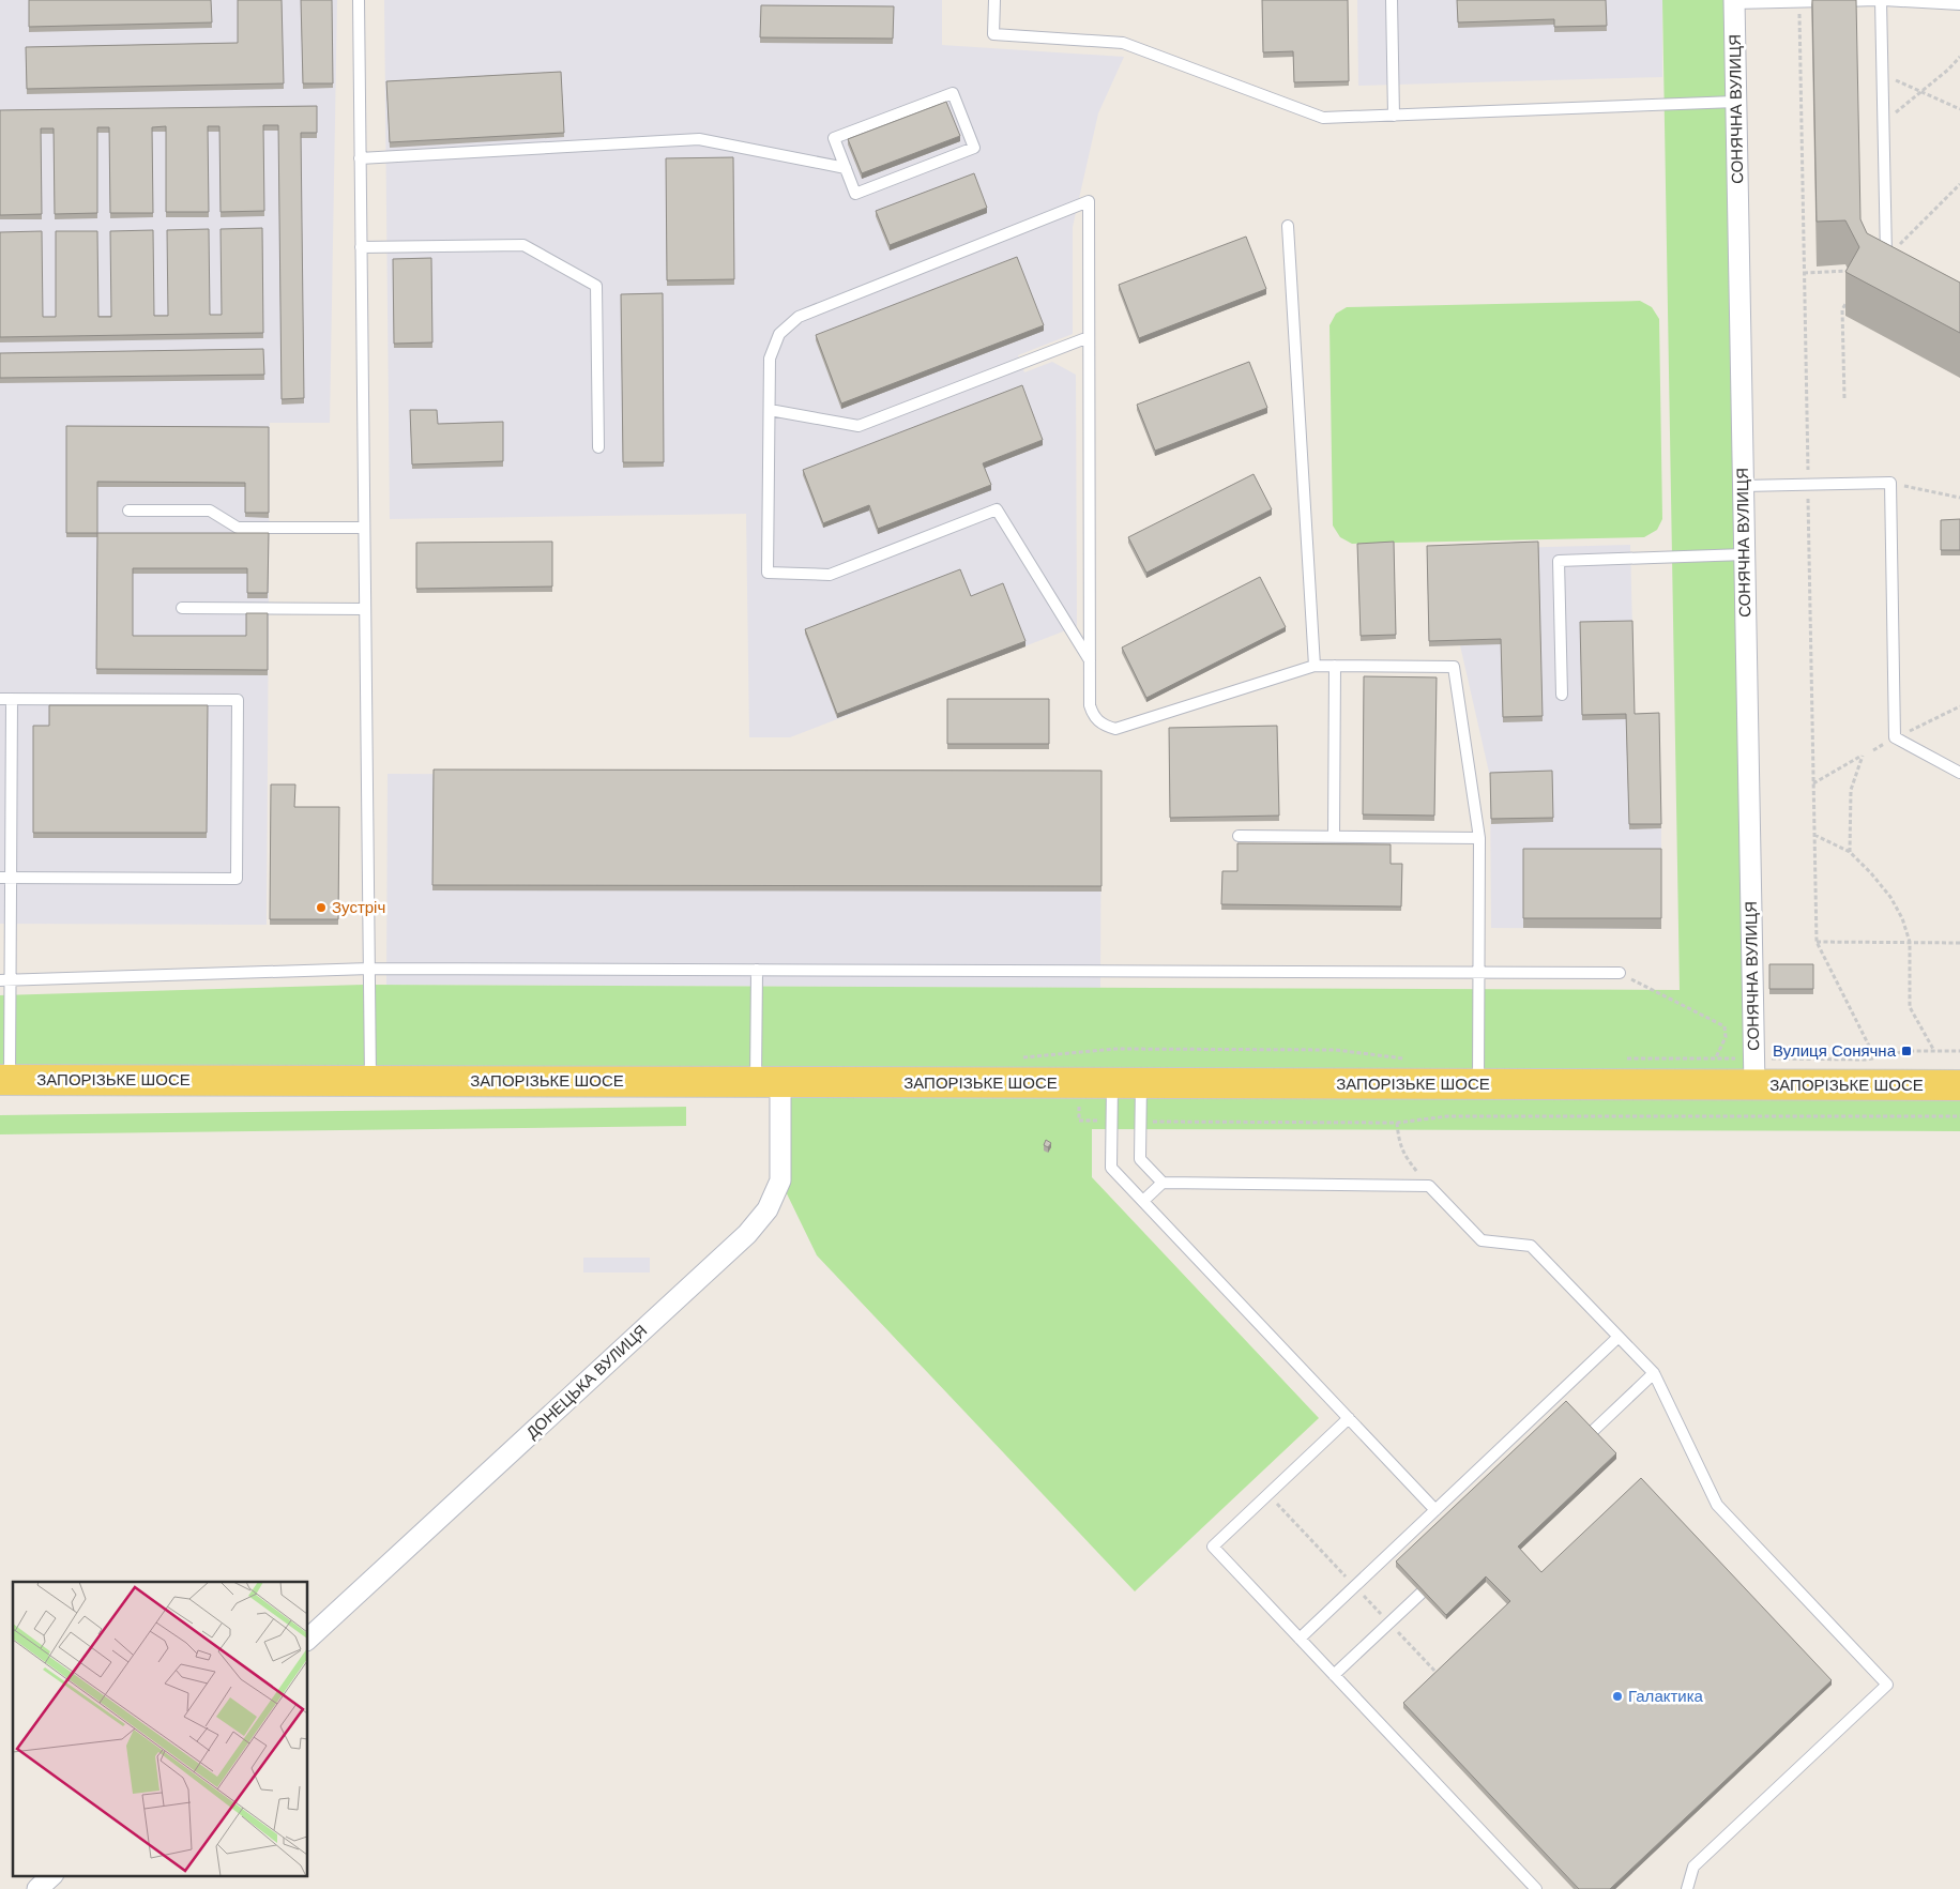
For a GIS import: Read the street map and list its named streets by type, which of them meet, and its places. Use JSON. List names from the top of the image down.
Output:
{
  "streets": {
    "main road": ["ЗАПОРІЗЬКЕ ШОСЕ"],
    "street": ["СОНЯЧНА ВУЛИЦЯ", "ДОНЕЦЬКА ВУЛИЦЯ"]
  },
  "crossings": [
    ["СОНЯЧНА ВУЛИЦЯ", "ЗАПОРІЗЬКЕ ШОСЕ"],
    ["ЗАПОРІЗЬКЕ ШОСЕ", "ДОНЕЦЬКА ВУЛИЦЯ"]
  ],
  "places": {
    "other": ["Зустріч", "Галактика"],
    "transit": ["Вулиця Сонячна"]
  }
}
